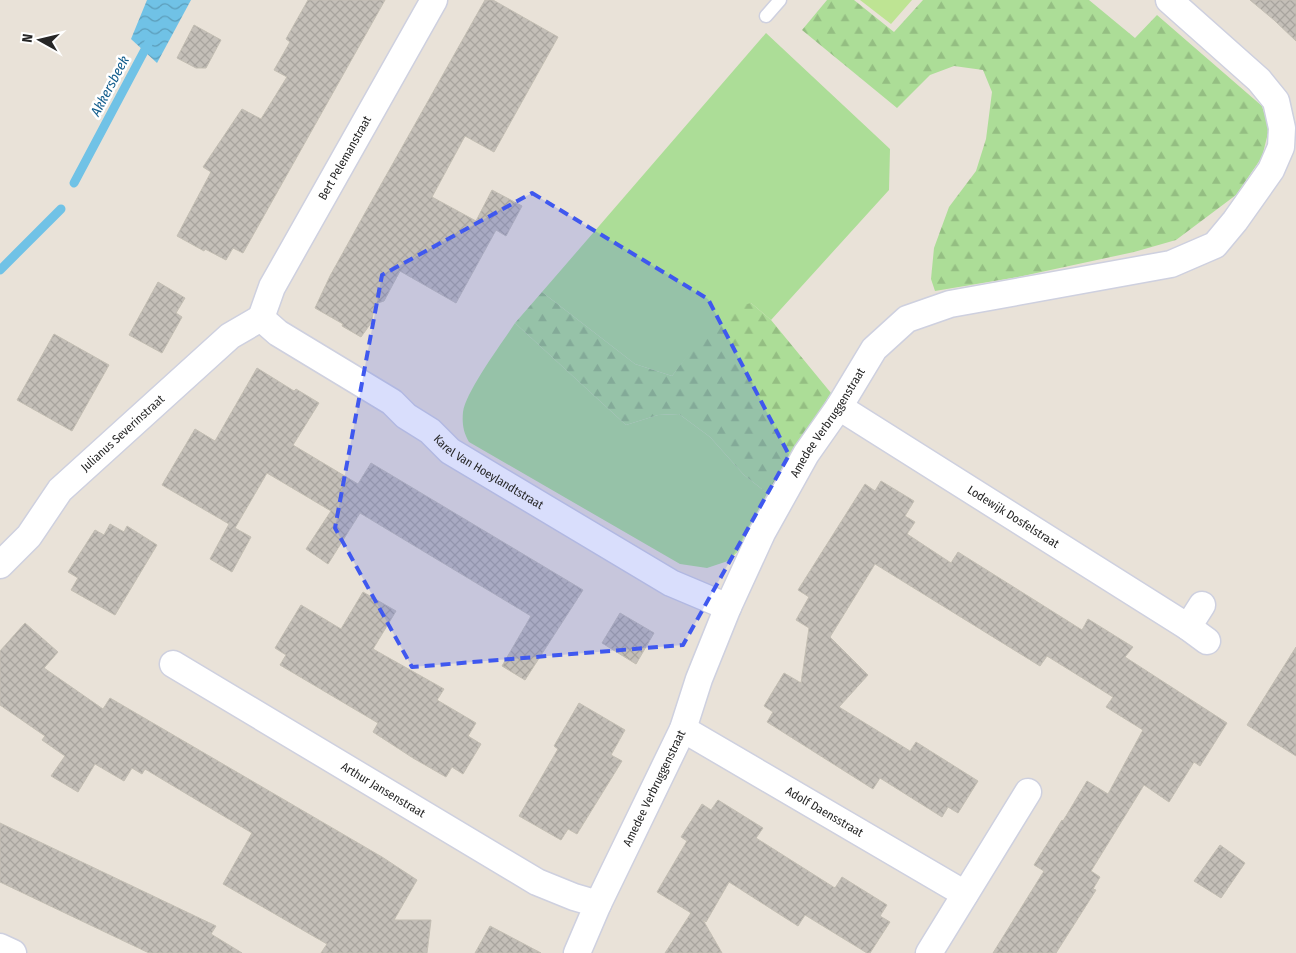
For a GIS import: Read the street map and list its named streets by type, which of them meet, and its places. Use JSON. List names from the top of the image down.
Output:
{
  "streets": {
    "street": [
      "Bert Pelemanstraat",
      "Amedee Verbruggenstraat",
      "Julianus Severinstraat",
      "Karel Van Hoeylandtstraat",
      "Lodewijk Dosfelstraat",
      "Arthur Jansenstraat",
      "Adolf Daensstraat"
    ]
  },
  "crossings": [
    ["Bert Pelemanstraat", "Julianus Severinstraat"],
    ["Bert Pelemanstraat", "Karel Van Hoeylandtstraat"],
    ["Amedee Verbruggenstraat", "Karel Van Hoeylandtstraat"],
    ["Amedee Verbruggenstraat", "Lodewijk Dosfelstraat"],
    ["Amedee Verbruggenstraat", "Arthur Jansenstraat"],
    ["Amedee Verbruggenstraat", "Adolf Daensstraat"],
    ["Julianus Severinstraat", "Karel Van Hoeylandtstraat"]
  ],
  "water": ["Akkersbeek"],
  "north": "left"
}
